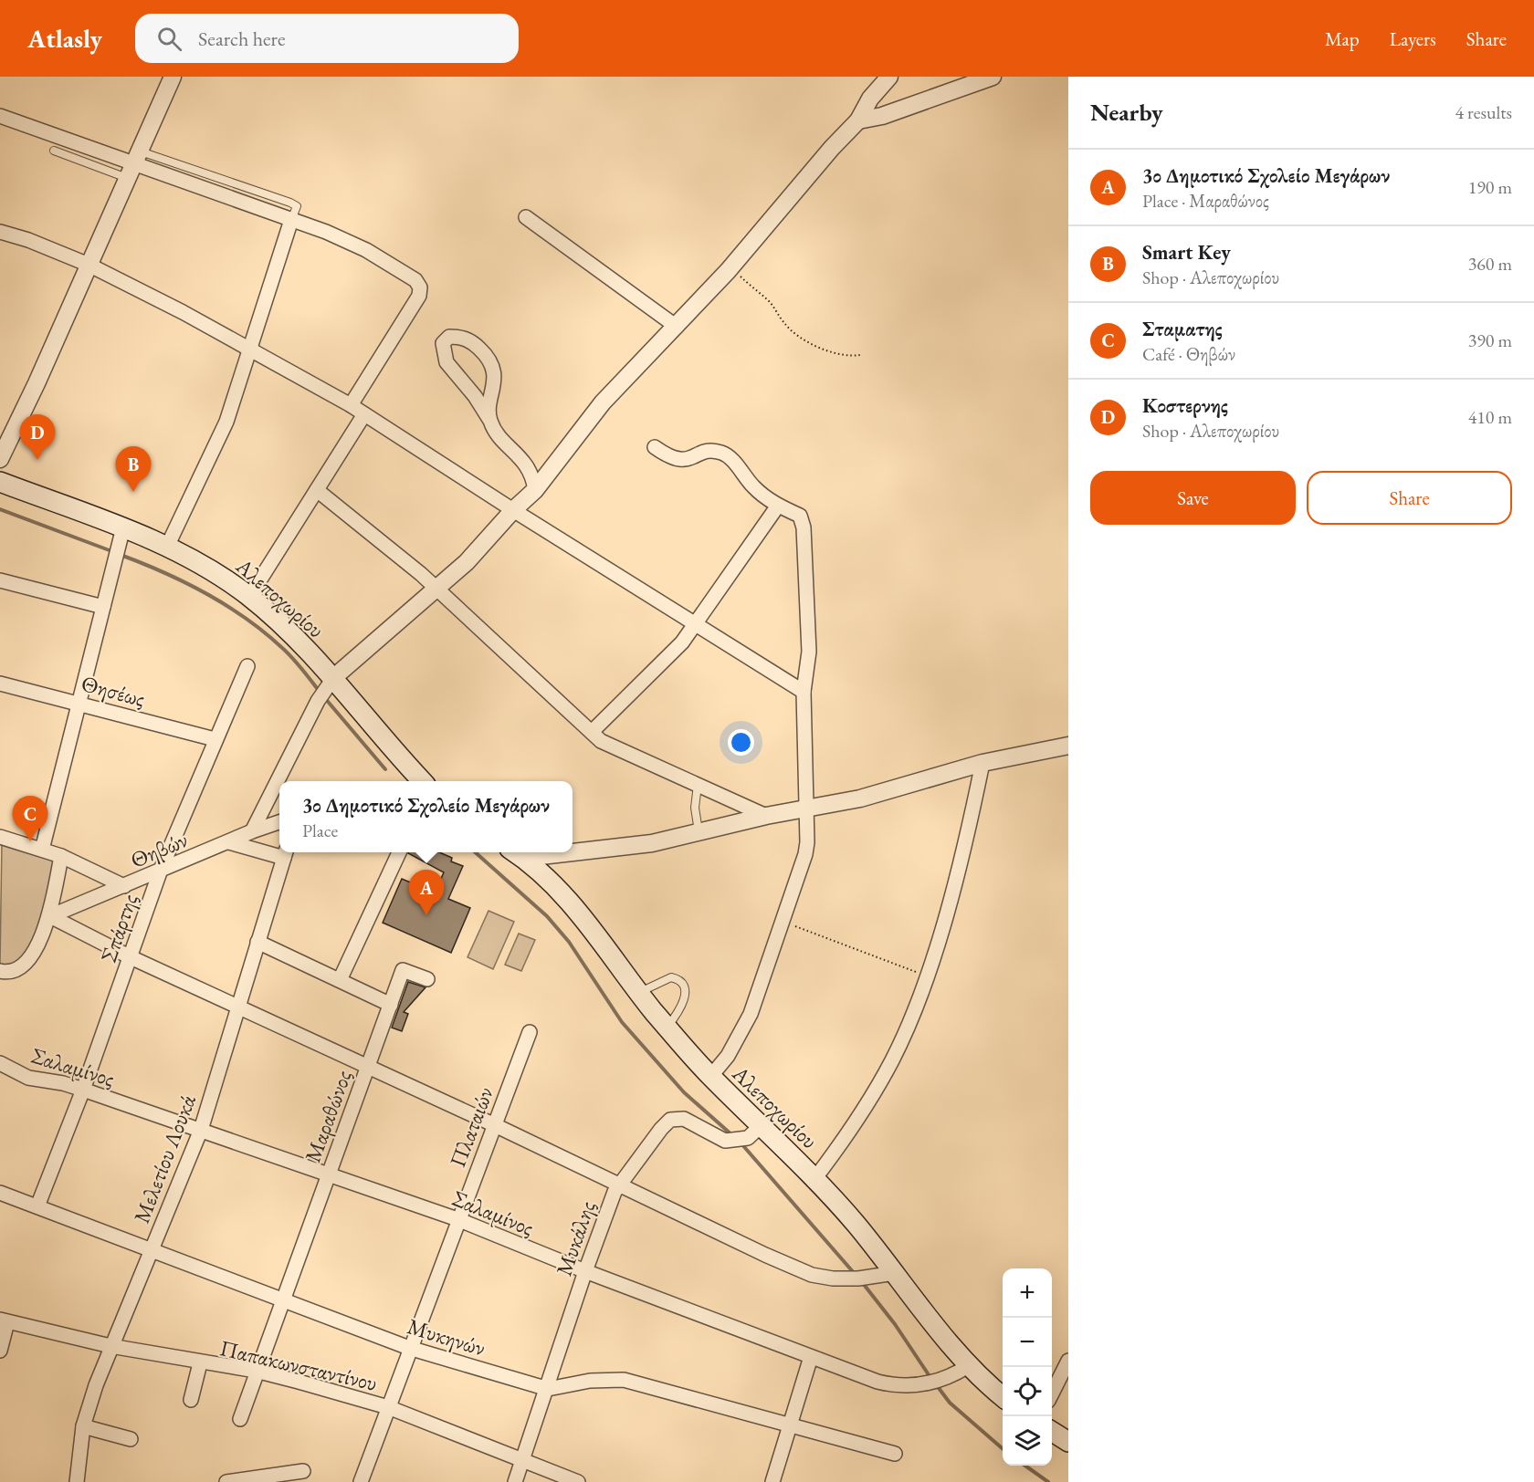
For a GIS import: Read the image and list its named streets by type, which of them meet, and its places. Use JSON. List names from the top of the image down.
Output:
{
  "streets": {
    "main road": ["Αλεποχωρίου"],
    "street": [
      "Θησέως",
      "Θηβών",
      "Σπάρτης",
      "Σαλαμίνος",
      "Μαραθώνος",
      "Πλαταιών",
      "Μελετίου Λουκά",
      "Μυκάλης",
      "Μυκηνών",
      "Παπακωνσταντίνου"
    ]
  },
  "crossings": [
    ["Αλεποχωρίου", "Σαλαμίνος"],
    ["Αλεποχωρίου", "Μυκάλης"],
    ["Θησέως", "Σπάρτης"],
    ["Θηβών", "Σπάρτης"],
    ["Σπάρτης", "Σαλαμίνος"],
    ["Σπάρτης", "Μυκηνών"],
    ["Σαλαμίνος", "Μαραθώνος"],
    ["Σαλαμίνος", "Πλαταιών"],
    ["Σαλαμίνος", "Μελετίου Λουκά"],
    ["Σαλαμίνος", "Μυκάλης"],
    ["Μαραθώνος", "Μυκηνών"],
    ["Μαραθώνος", "Παπακωνσταντίνου"],
    ["Πλαταιών", "Μυκηνών"],
    ["Πλαταιών", "Παπακωνσταντίνου"],
    ["Μελετίου Λουκά", "Μυκηνών"],
    ["Μελετίου Λουκά", "Παπακωνσταντίνου"],
    ["Μυκάλης", "Μυκηνών"],
    ["Μυκάλης", "Παπακωνσταντίνου"]
  ],
  "page": {
    "header": "Atlasly",
    "search": "Search here",
    "nav": ["Map", "Layers", "Share"],
    "heading": ["Nearby", "4 results"],
    "list": [
      {
        "mark": "A",
        "name": "3ο Δημοτικό Σχολείο Μεγάρων",
        "note": "Place · Μαραθώνος",
        "value": "190 m"
      },
      {
        "mark": "B",
        "name": "Smart Key",
        "note": "Shop · Αλεποχωρίου",
        "value": "360 m"
      },
      {
        "mark": "C",
        "name": "Σταματης",
        "note": "Café · Θηβών",
        "value": "390 m"
      },
      {
        "mark": "D",
        "name": "Κοστερνης",
        "note": "Shop · Αλεποχωρίου",
        "value": "410 m"
      }
    ],
    "pins": [
      "D",
      "B",
      "C",
      "A"
    ],
    "buttons": ["Save", "Share"],
    "popup": ["3ο Δημοτικό Σχολείο Μεγάρων", "Place"],
    "map_buttons": ["+", "−"]
  }
}
